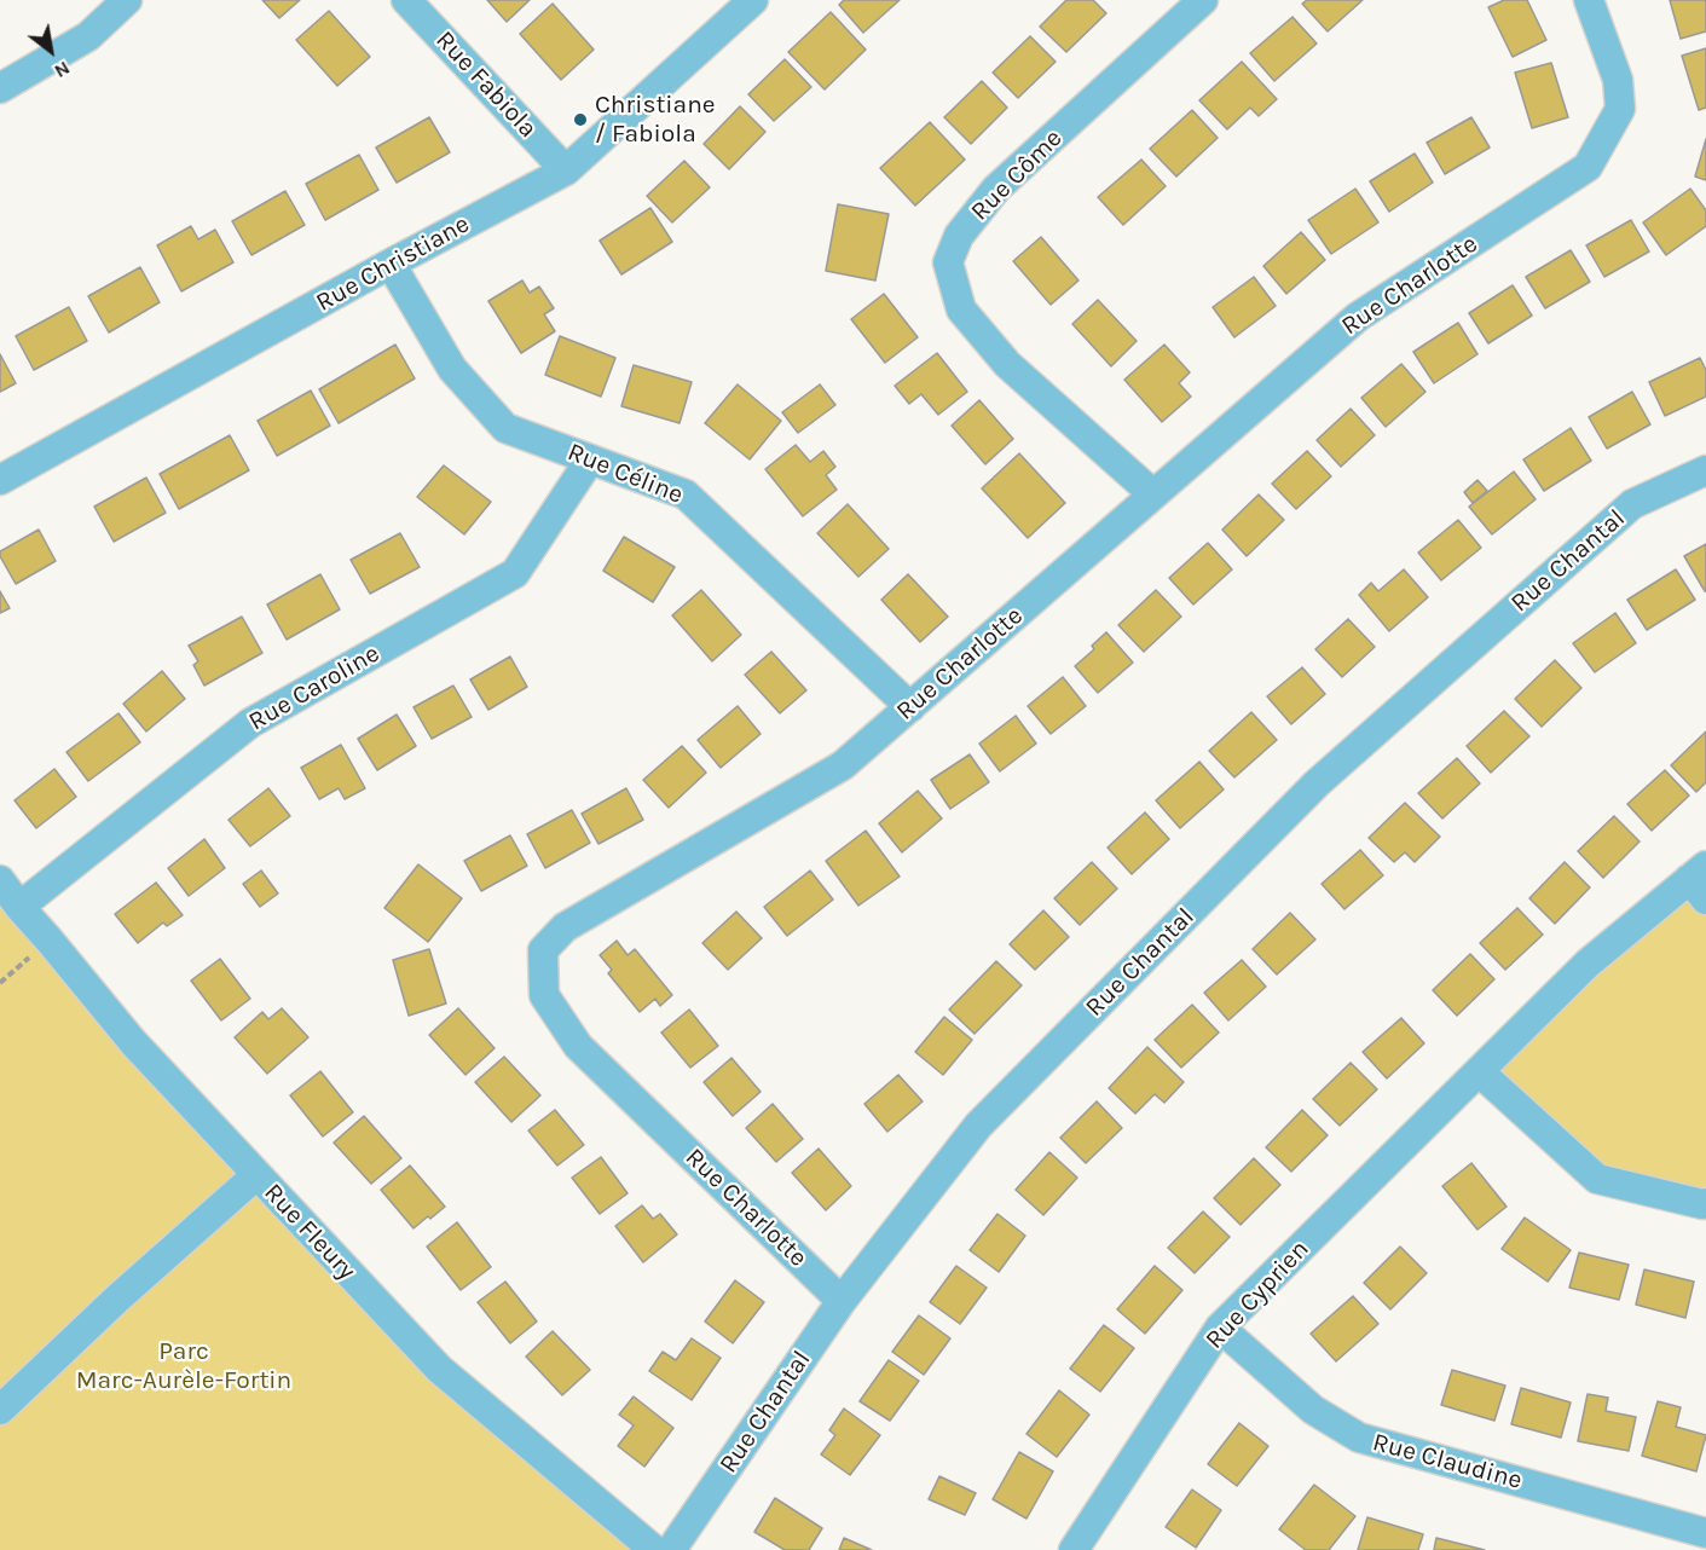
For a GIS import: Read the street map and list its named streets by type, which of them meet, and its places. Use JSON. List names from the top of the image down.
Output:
{
  "streets": {
    "street": [
      "Rue Fabiola",
      "Rue Côme",
      "Rue Christiane",
      "Rue Charlotte",
      "Rue Céline",
      "Rue Chantal",
      "Rue Caroline",
      "Rue Fleury",
      "Rue Cyprien",
      "Rue Claudine"
    ]
  },
  "crossings": [
    ["Rue Fabiola", "Rue Christiane"],
    ["Rue Côme", "Rue Charlotte"],
    ["Rue Christiane", "Rue Céline"],
    ["Rue Charlotte", "Rue Céline"],
    ["Rue Charlotte", "Rue Chantal"],
    ["Rue Céline", "Rue Caroline"],
    ["Rue Caroline", "Rue Fleury"],
    ["Rue Cyprien", "Rue Claudine"]
  ],
  "parks": ["Parc Marc-Aurèle-Fortin"],
  "places": ["Christiane / Fabiola"],
  "north": "bottom right"
}
